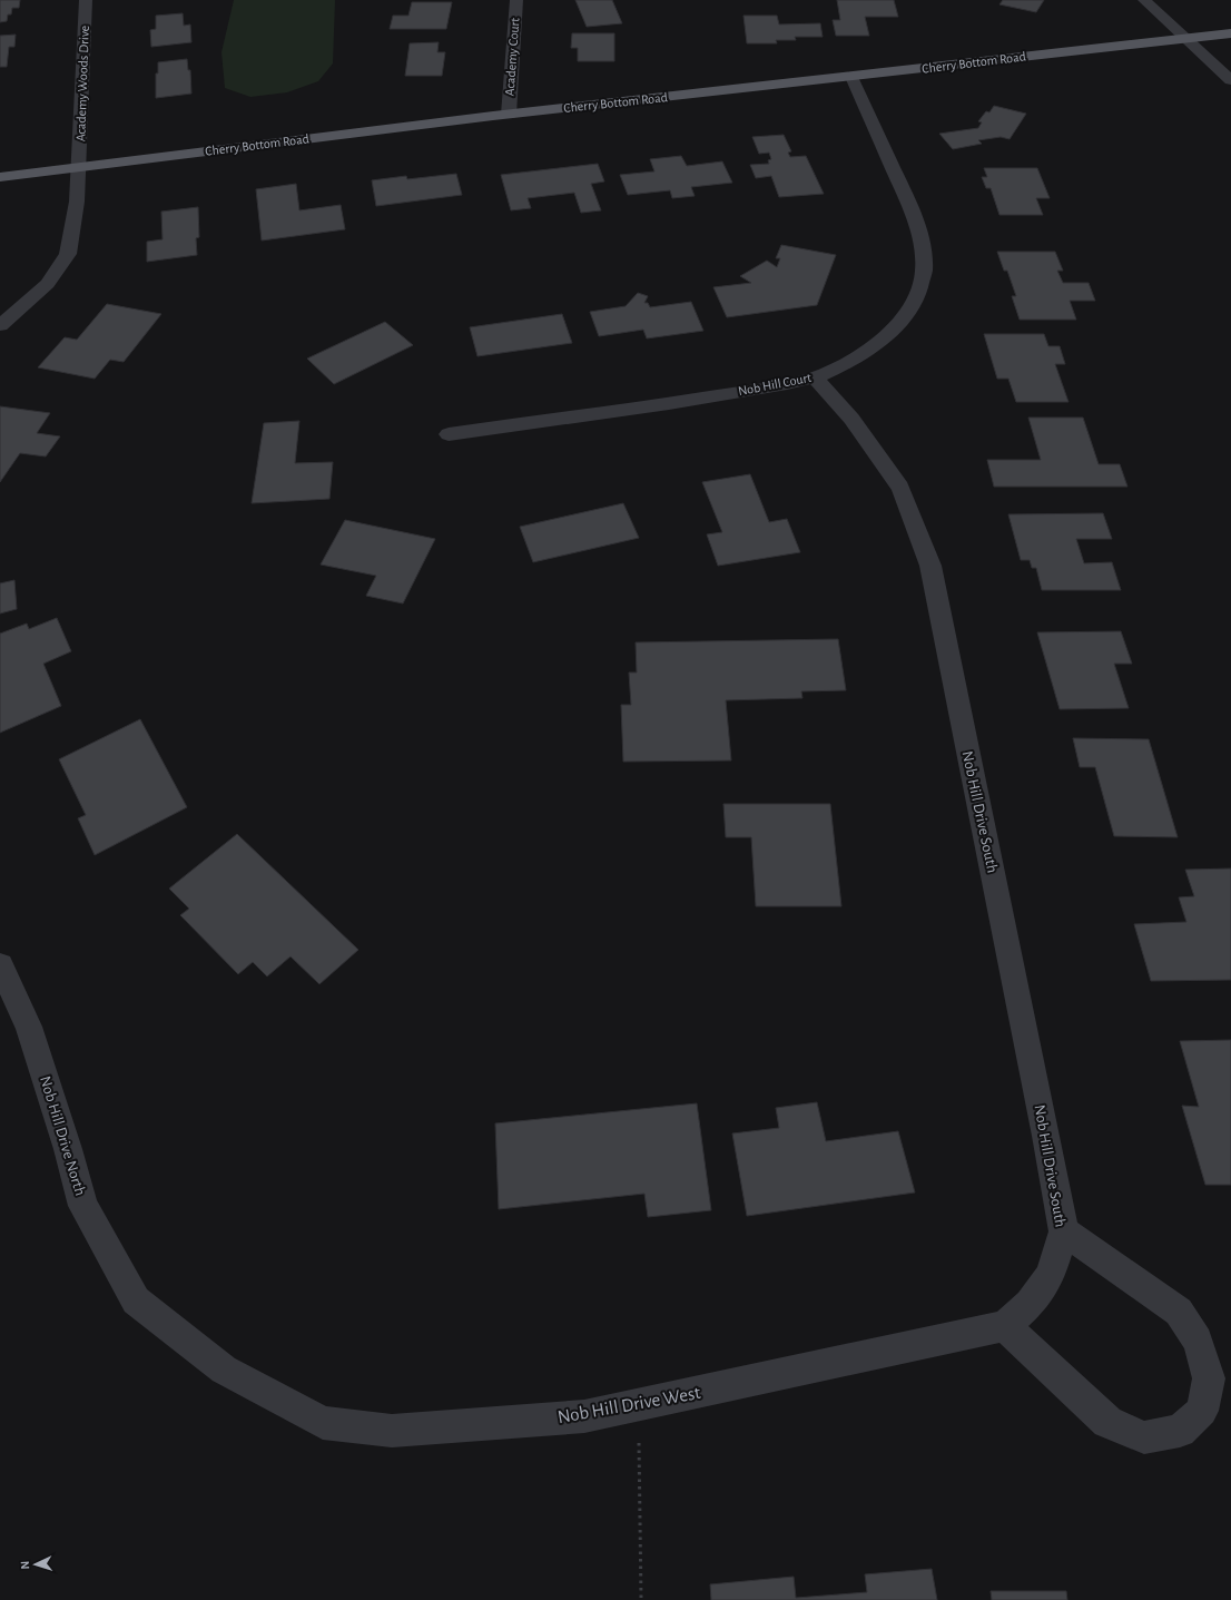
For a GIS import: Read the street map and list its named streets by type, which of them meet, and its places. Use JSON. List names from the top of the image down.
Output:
{
  "streets": {
    "main road": ["Cherry Bottom Road"],
    "street": [
      "Academy Court",
      "Academy Woods Drive",
      "Nob Hill Court",
      "Nob Hill Drive South",
      "Nob Hill Drive North",
      "Nob Hill Drive West"
    ]
  },
  "crossings": [
    ["Academy Court", "Cherry Bottom Road"],
    ["Cherry Bottom Road", "Academy Woods Drive"],
    ["Cherry Bottom Road", "Nob Hill Court"],
    ["Nob Hill Court", "Nob Hill Drive South"],
    ["Nob Hill Drive South", "Nob Hill Drive West"],
    ["Nob Hill Drive North", "Nob Hill Drive West"]
  ],
  "north": "left"
}
